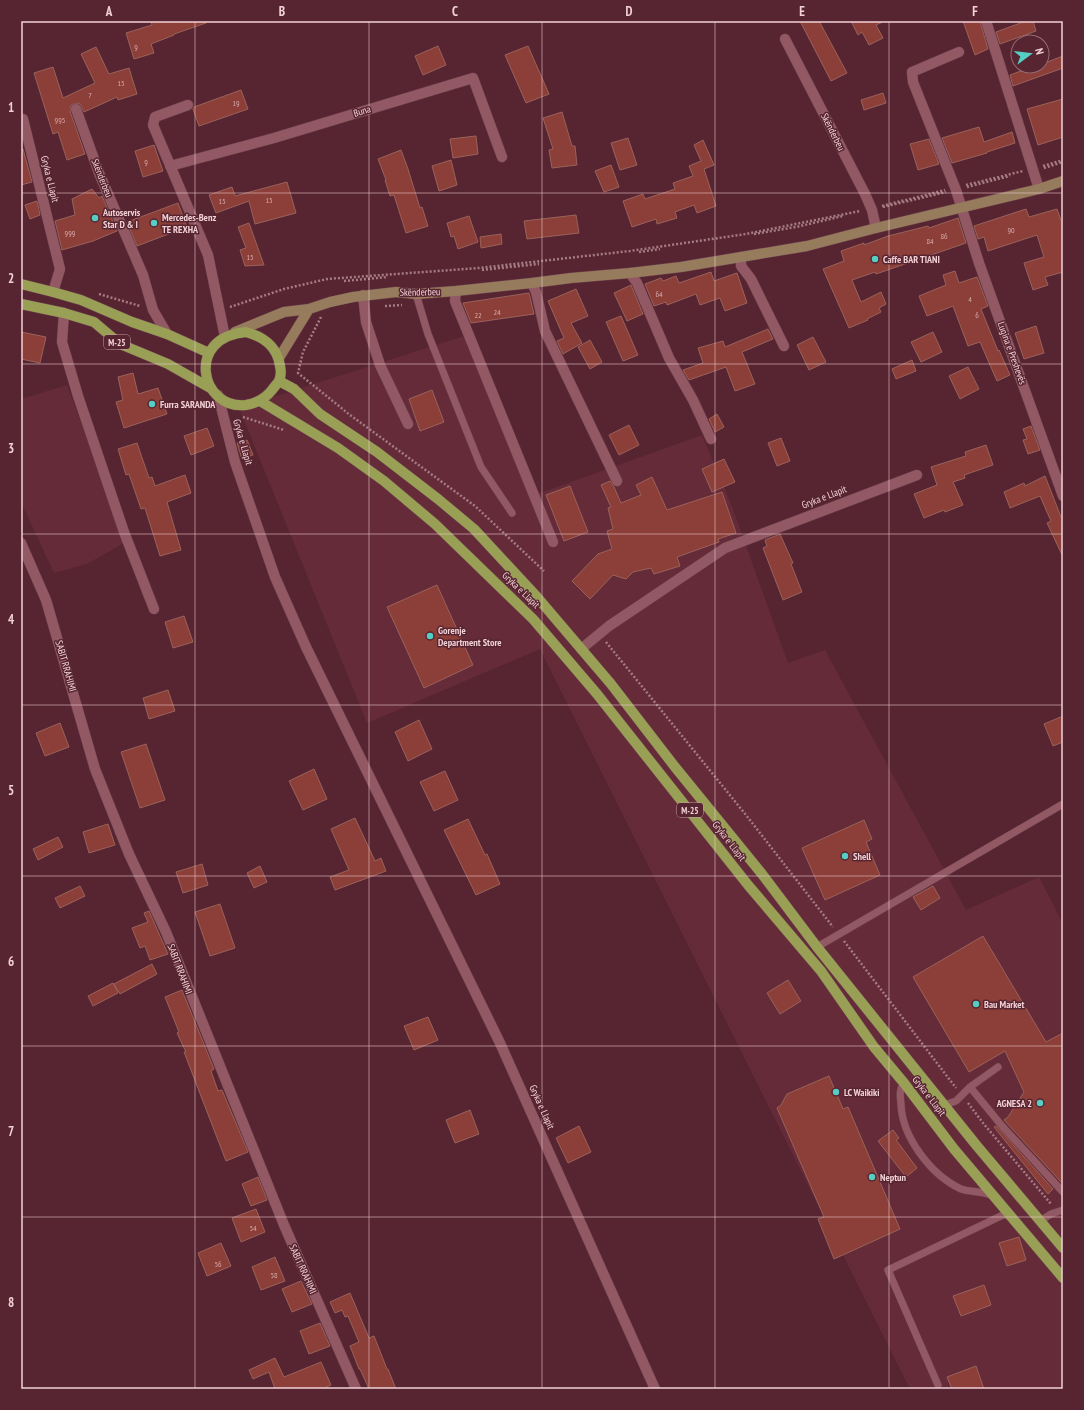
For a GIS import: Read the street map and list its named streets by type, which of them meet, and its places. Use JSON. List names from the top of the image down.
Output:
{
  "streets": {
    "main road": ["Skënderbeu", "Gryka e Llapit", "M-25"],
    "street": ["Buna", "Lugina e Preshevës", "SABIT RRAHIMI"]
  },
  "crossings": [
    ["Skënderbeu", "Gryka e Llapit"],
    ["Skënderbeu", "M-25"],
    ["Skënderbeu", "Lugina e Preshevës"],
    ["Gryka e Llapit", "M-25"]
  ],
  "places": [
    "Autoservis Star D & I",
    "Mercedes-Benz TE REXHA",
    "Caffe BAR TIANI",
    "Furra SARANDA",
    "Gorenje Department Store",
    "Shell",
    "Bau Market",
    "LC Waikiki",
    "AGNESA 2",
    "Neptun"
  ],
  "house_numbers": [
    "9",
    "15",
    "7",
    "19",
    "995",
    "9",
    "15",
    "15",
    "90",
    "999",
    "86",
    "84",
    "15",
    "64",
    "4",
    "24",
    "22",
    "6",
    "54",
    "56",
    "58"
  ],
  "north": "right",
  "grid": {
    "columns": [
      "A",
      "B",
      "C",
      "D",
      "E",
      "F"
    ],
    "rows": [
      "1",
      "2",
      "3",
      "4",
      "5",
      "6",
      "7",
      "8"
    ]
  }
}
